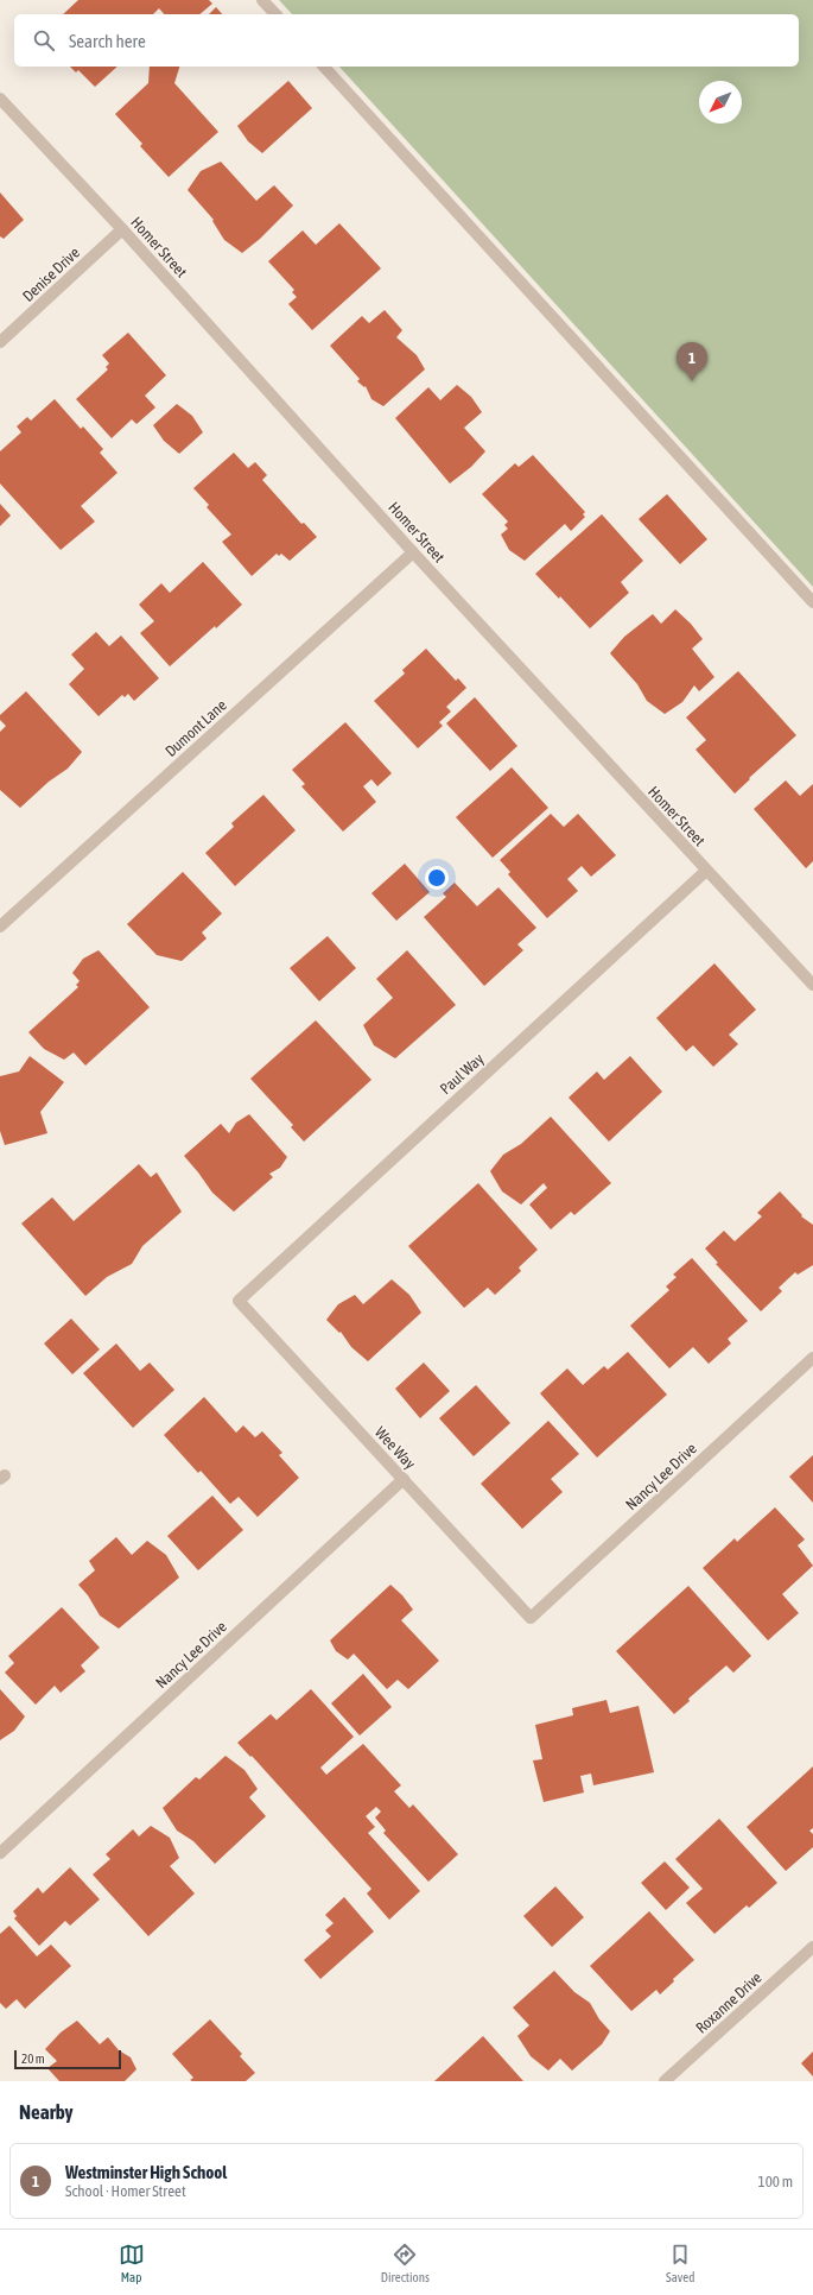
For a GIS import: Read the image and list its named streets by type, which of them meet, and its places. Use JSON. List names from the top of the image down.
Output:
{
  "streets": {
    "street": [
      "Homer Street",
      "Denise Drive",
      "Dumont Lane",
      "Paul Way",
      "Wee Way",
      "Nancy Lee Drive",
      "Roxanne Drive"
    ]
  },
  "crossings": [
    ["Homer Street", "Denise Drive"],
    ["Homer Street", "Dumont Lane"],
    ["Homer Street", "Paul Way"],
    ["Paul Way", "Wee Way"],
    ["Wee Way", "Nancy Lee Drive"]
  ],
  "scale_bar": "20 m",
  "north": "bottom left",
  "page": {
    "search": "Search here",
    "pins": "1",
    "scale": "20 m",
    "heading": "Nearby",
    "list": [
      {
        "mark": "1",
        "name": "Westminster High School",
        "note": "School · Homer Street",
        "value": "100 m"
      }
    ],
    "nav": ["Map", "Directions", "Saved"]
  }
}
